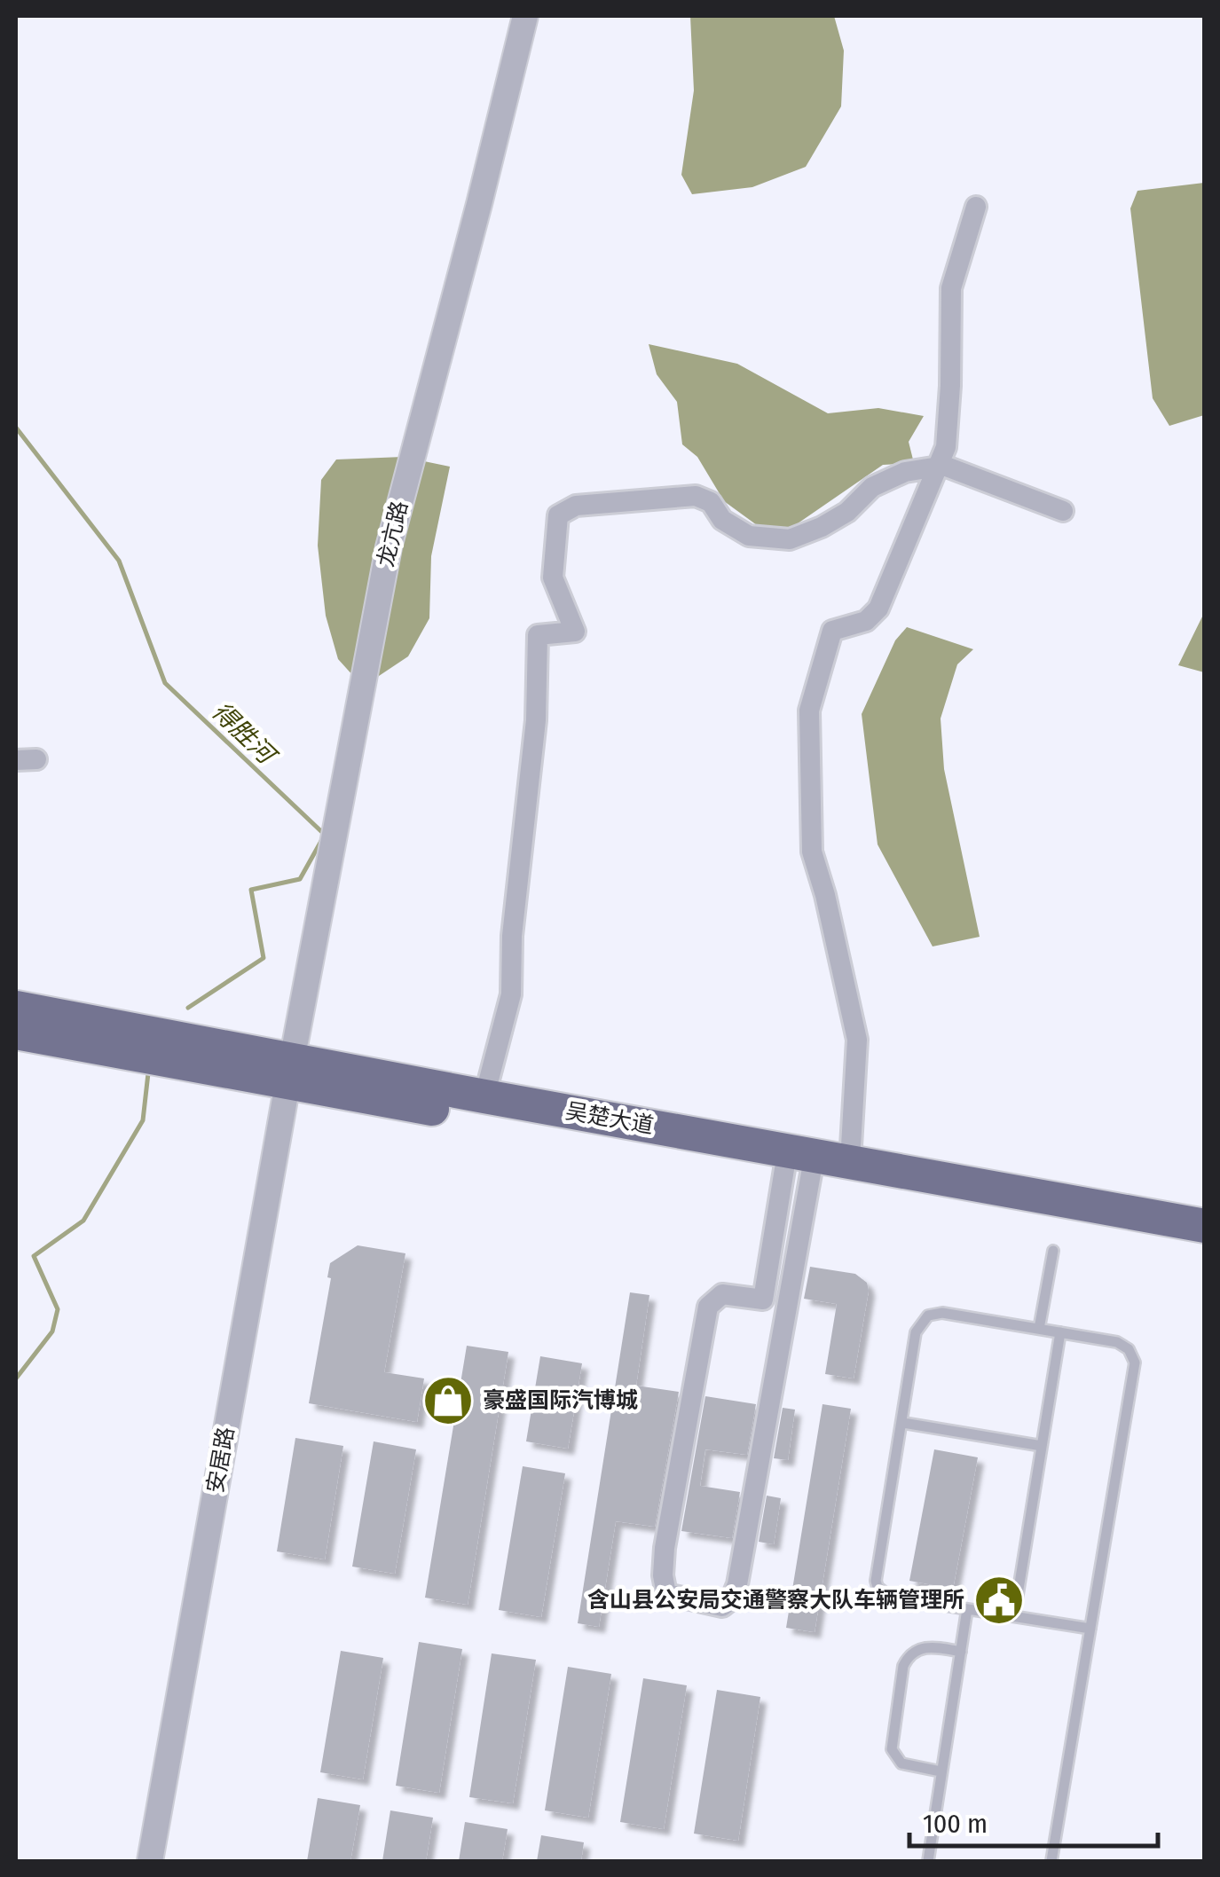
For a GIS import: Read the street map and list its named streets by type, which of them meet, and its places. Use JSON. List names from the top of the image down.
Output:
{
  "streets": {
    "highway": ["吴楚大道"],
    "street": ["龙亢路", "安居路"]
  },
  "crossings": [
    ["龙亢路", "吴楚大道"],
    ["龙亢路", "安居路"],
    ["吴楚大道", "安居路"]
  ],
  "water": ["得胜河"],
  "places": {
    "shop": ["豪盛国际汽博城"],
    "public building": ["含山县公安局交通警察大队车辆管理所"]
  },
  "scale_bar": "100 m"
}
